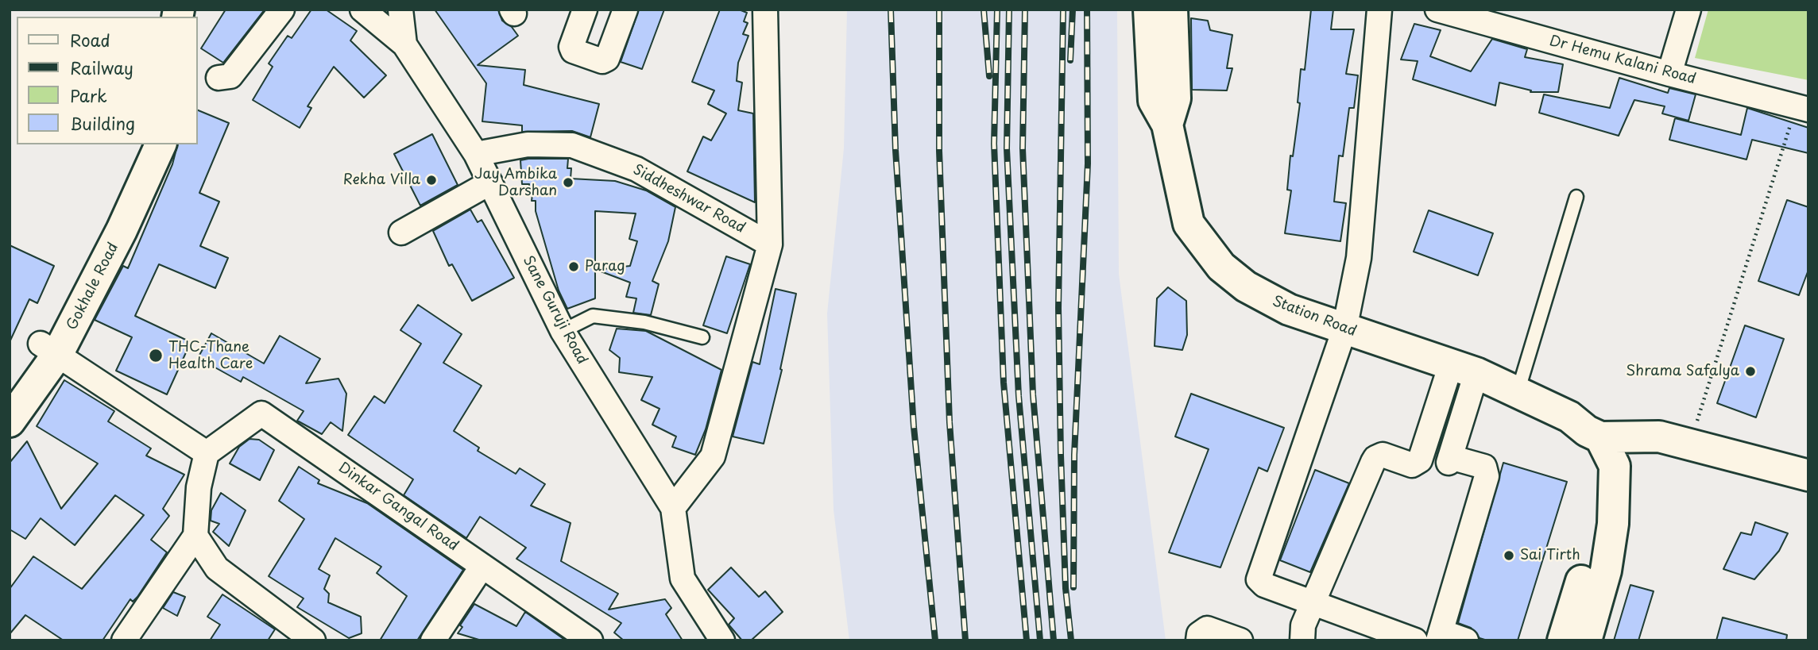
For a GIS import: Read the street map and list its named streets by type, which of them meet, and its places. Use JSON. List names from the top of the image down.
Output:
{
  "streets": {
    "main road": ["Gokhale Road", "Station Road"],
    "street": [
      "Dr Hemu Kalani Road",
      "Siddheshwar Road",
      "Sane Guruji Road",
      "Dinkar Gangal Road"
    ]
  },
  "crossings": [
    ["Siddheshwar Road", "Sane Guruji Road"]
  ],
  "places": [
    "Rekha Villa",
    "Jay Ambika Darshan",
    "Parag",
    "THC-Thane Health Care",
    "Shrama Safalya",
    "Sai Tirth"
  ],
  "legend": [
    "Road",
    "Railway",
    "Park",
    "Building"
  ]
}
